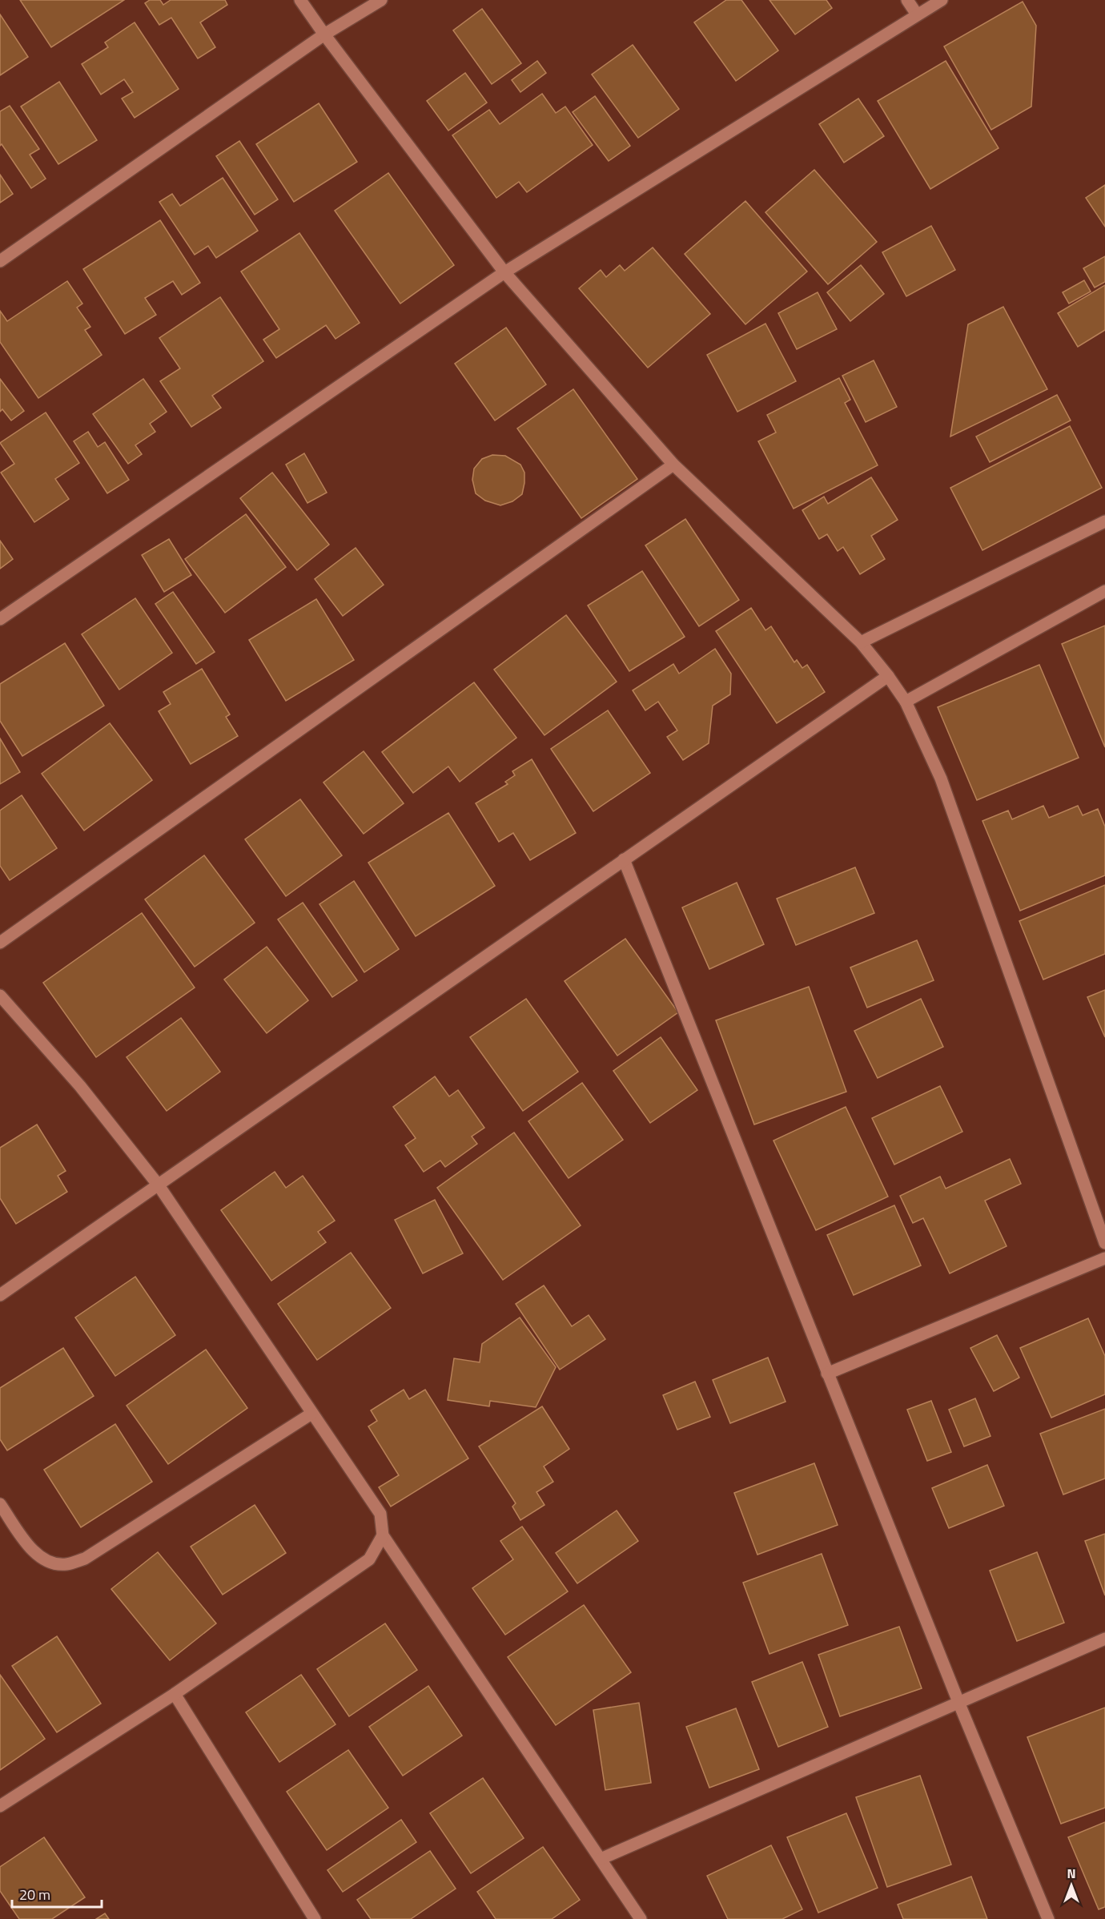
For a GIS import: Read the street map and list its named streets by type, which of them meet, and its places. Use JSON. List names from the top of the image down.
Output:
{
  "scale_bar": "20 m",
  "north": "top"
}
